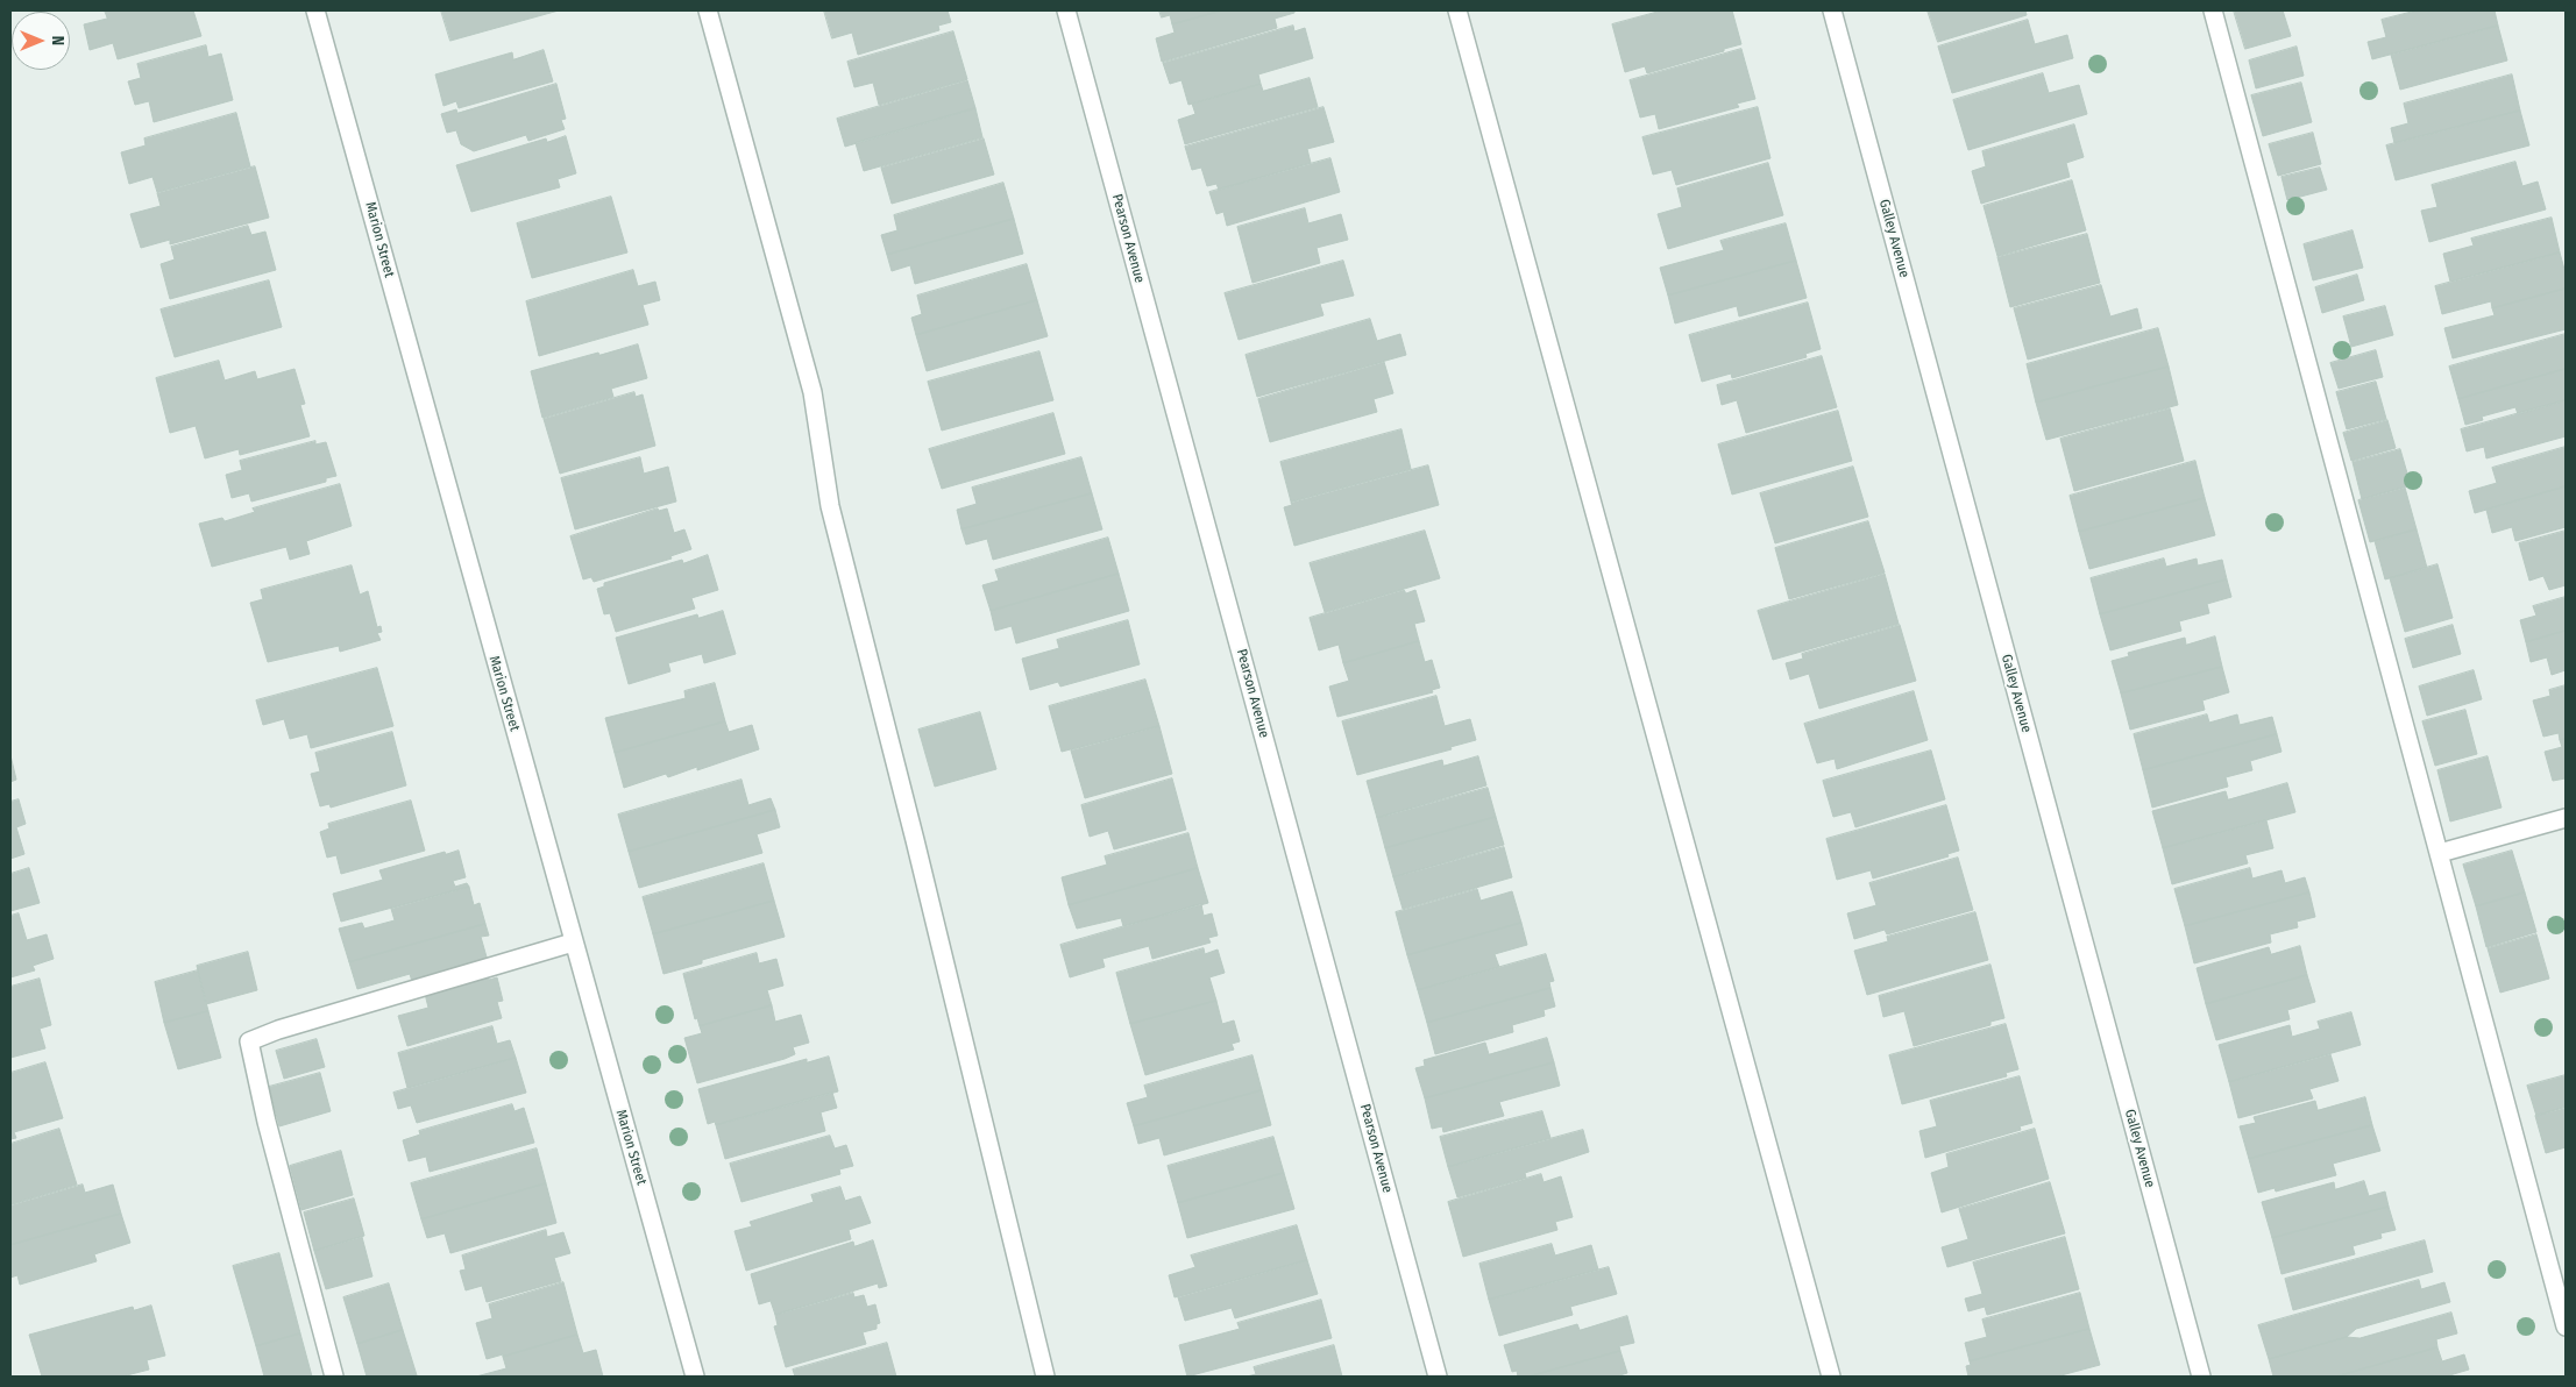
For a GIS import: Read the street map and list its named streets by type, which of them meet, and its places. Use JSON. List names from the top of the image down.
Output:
{
  "streets": {
    "street": ["Pearson Avenue", "Galley Avenue", "Marion Street"]
  },
  "north": "right"
}
